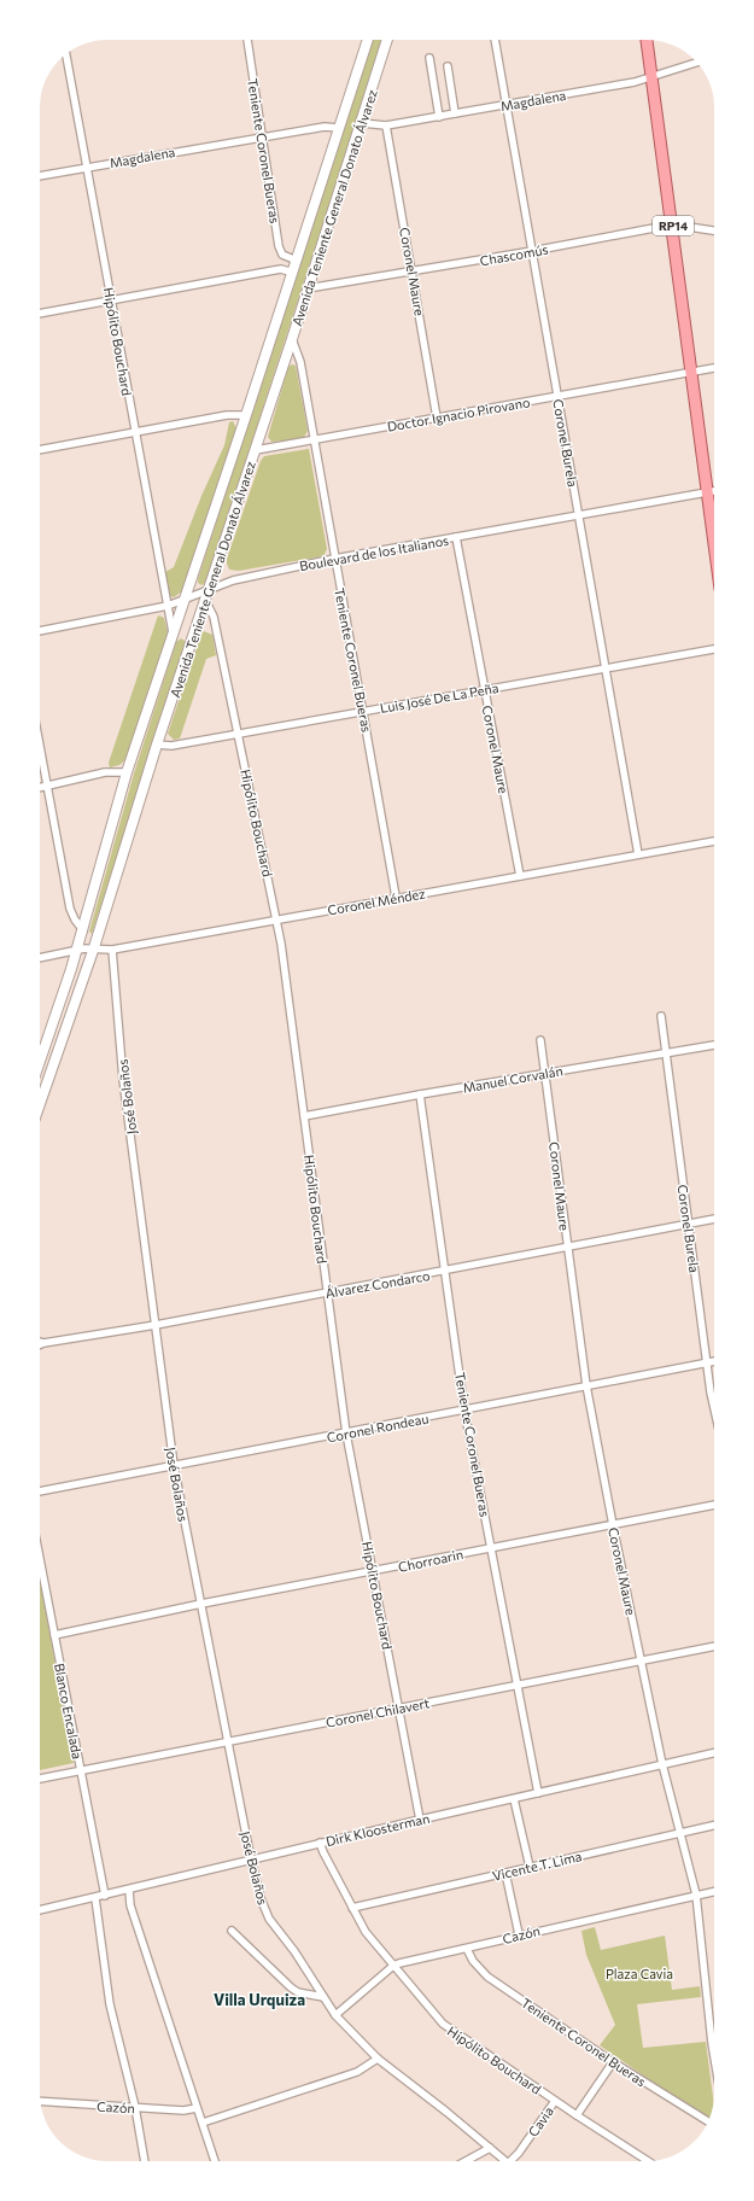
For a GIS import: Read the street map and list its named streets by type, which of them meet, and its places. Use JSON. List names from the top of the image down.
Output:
{
  "streets": {
    "main road": ["Avenida Teniente General Donato Álvarez", "RP14"],
    "street": [
      "Magdalena",
      "Teniente Coronel Bueras",
      "Chascomús",
      "Coronel Maure",
      "Hipólito Bouchard",
      "Doctor Ignacio Pirovano",
      "Coronel Burela",
      "Boulevard de los Italianos",
      "Luis José De La Peña",
      "Coronel Méndez",
      "Manuel Corvalán",
      "José Bolaños",
      "Álvarez Condarco",
      "Coronel Rondeau",
      "Chorroarin",
      "Blanco Encalada",
      "Coronel Chilavert",
      "Dirk Kloosterman",
      "Vicente T. Lima",
      "Cazón",
      "Cavia"
    ]
  },
  "crossings": [
    ["Magdalena", "Teniente Coronel Bueras"],
    ["Magdalena", "Avenida Teniente General Donato Álvarez"],
    ["Magdalena", "RP14"],
    ["Magdalena", "Coronel Maure"],
    ["Magdalena", "Hipólito Bouchard"],
    ["Magdalena", "Coronel Burela"],
    ["Teniente Coronel Bueras", "Avenida Teniente General Donato Álvarez"],
    ["Teniente Coronel Bueras", "Doctor Ignacio Pirovano"],
    ["Teniente Coronel Bueras", "Boulevard de los Italianos"],
    ["Teniente Coronel Bueras", "Luis José De La Peña"],
    ["Teniente Coronel Bueras", "Coronel Méndez"],
    ["Teniente Coronel Bueras", "Manuel Corvalán"],
    ["Teniente Coronel Bueras", "Álvarez Condarco"],
    ["Teniente Coronel Bueras", "Coronel Rondeau"],
    ["Teniente Coronel Bueras", "Chorroarin"],
    ["Teniente Coronel Bueras", "Coronel Chilavert"],
    ["Teniente Coronel Bueras", "Dirk Kloosterman"],
    ["Teniente Coronel Bueras", "Cazón"],
    ["Avenida Teniente General Donato Álvarez", "Chascomús"],
    ["Avenida Teniente General Donato Álvarez", "Hipólito Bouchard"],
    ["Avenida Teniente General Donato Álvarez", "Doctor Ignacio Pirovano"],
    ["Avenida Teniente General Donato Álvarez", "Boulevard de los Italianos"],
    ["Avenida Teniente General Donato Álvarez", "Luis José De La Peña"],
    ["Avenida Teniente General Donato Álvarez", "Coronel Méndez"],
    ["RP14", "Chascomús"],
    ["RP14", "Doctor Ignacio Pirovano"],
    ["RP14", "Boulevard de los Italianos"],
    ["Chascomús", "Coronel Maure"],
    ["Chascomús", "Coronel Burela"],
    ["Coronel Maure", "Doctor Ignacio Pirovano"],
    ["Coronel Maure", "Boulevard de los Italianos"],
    ["Coronel Maure", "Luis José De La Peña"],
    ["Coronel Maure", "Coronel Méndez"],
    ["Coronel Maure", "Manuel Corvalán"],
    ["Coronel Maure", "Álvarez Condarco"],
    ["Coronel Maure", "Coronel Rondeau"],
    ["Coronel Maure", "Chorroarin"],
    ["Coronel Maure", "Coronel Chilavert"],
    ["Coronel Maure", "Dirk Kloosterman"],
    ["Coronel Maure", "Vicente T. Lima"],
    ["Coronel Maure", "Cazón"],
    ["Hipólito Bouchard", "Boulevard de los Italianos"],
    ["Hipólito Bouchard", "Luis José De La Peña"],
    ["Hipólito Bouchard", "Coronel Méndez"],
    ["Hipólito Bouchard", "Manuel Corvalán"],
    ["Hipólito Bouchard", "Álvarez Condarco"],
    ["Hipólito Bouchard", "Coronel Rondeau"],
    ["Hipólito Bouchard", "Chorroarin"],
    ["Hipólito Bouchard", "Coronel Chilavert"],
    ["Hipólito Bouchard", "Dirk Kloosterman"],
    ["Hipólito Bouchard", "Vicente T. Lima"],
    ["Hipólito Bouchard", "Cazón"],
    ["Hipólito Bouchard", "Cavia"],
    ["Doctor Ignacio Pirovano", "Coronel Burela"],
    ["Coronel Burela", "Boulevard de los Italianos"],
    ["Coronel Burela", "Luis José De La Peña"],
    ["Coronel Burela", "Coronel Méndez"],
    ["Coronel Burela", "Manuel Corvalán"],
    ["Coronel Burela", "Álvarez Condarco"],
    ["Coronel Burela", "Coronel Rondeau"],
    ["Coronel Méndez", "José Bolaños"],
    ["José Bolaños", "Álvarez Condarco"],
    ["José Bolaños", "Coronel Rondeau"],
    ["José Bolaños", "Chorroarin"],
    ["José Bolaños", "Coronel Chilavert"],
    ["José Bolaños", "Dirk Kloosterman"],
    ["José Bolaños", "Cazón"],
    ["Chorroarin", "Blanco Encalada"],
    ["Blanco Encalada", "Coronel Chilavert"],
    ["Blanco Encalada", "Dirk Kloosterman"]
  ],
  "districts": ["Villa Urquiza"],
  "parks": ["Plaza Cavia"]
}
